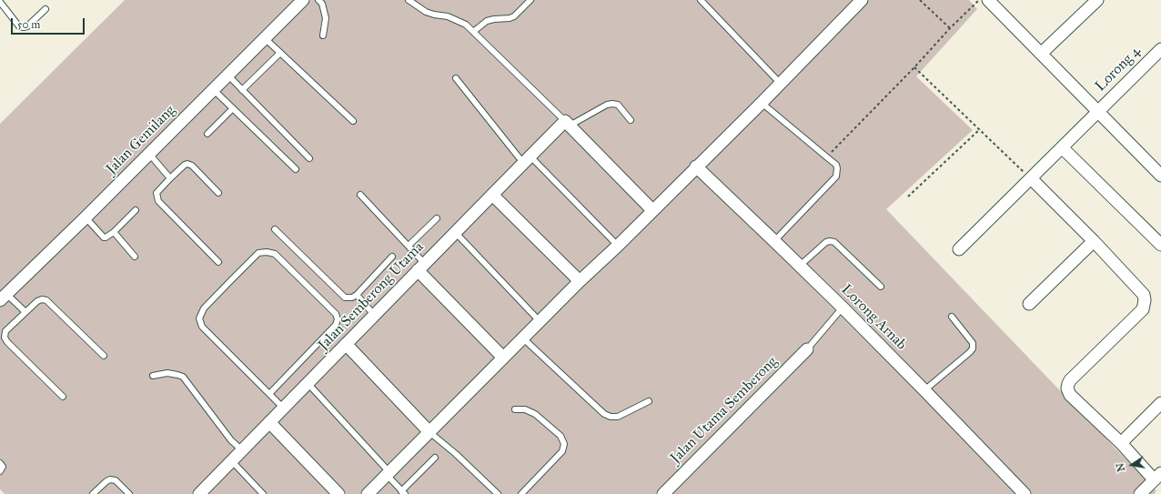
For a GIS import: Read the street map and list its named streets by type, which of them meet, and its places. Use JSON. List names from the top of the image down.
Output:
{
  "streets": {
    "street": [
      "Lorong 4",
      "Jalan Gemilang",
      "Jalan Semberong Utama",
      "Lorong Arnab",
      "Jalan Utama Semberong"
    ]
  },
  "scale_bar": "50 m",
  "north": "left"
}
